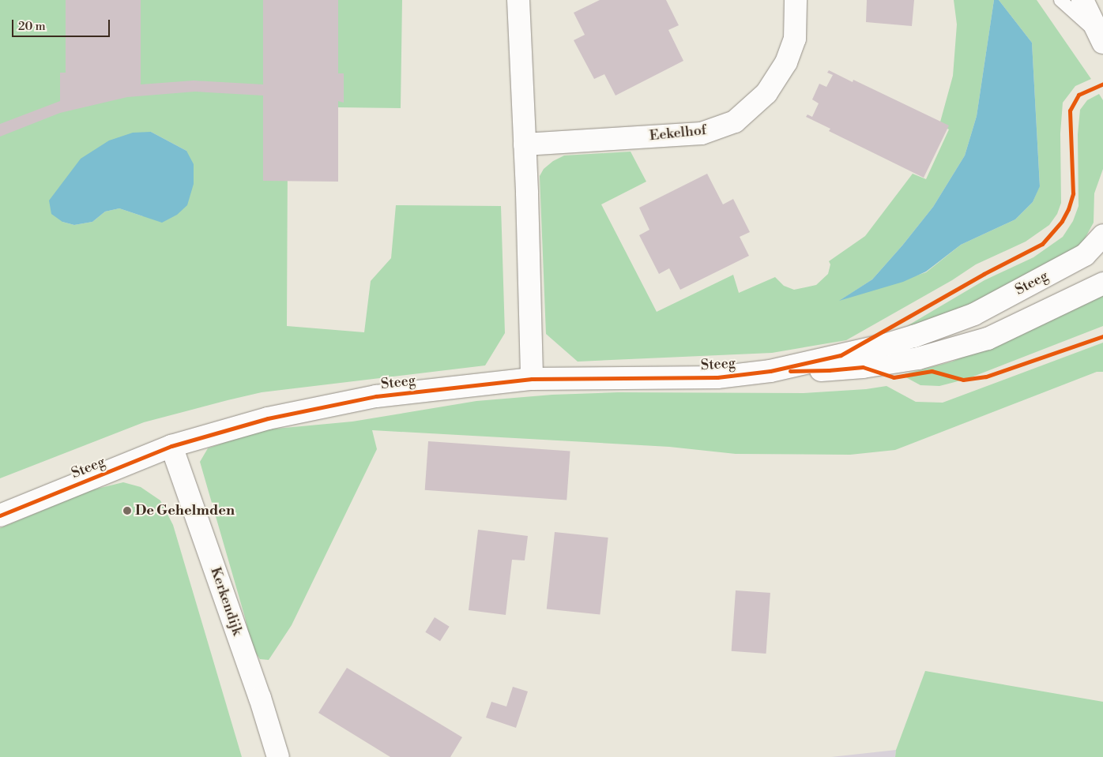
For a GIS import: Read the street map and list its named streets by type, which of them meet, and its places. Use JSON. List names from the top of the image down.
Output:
{
  "streets": {
    "street": ["Eekelhof", "Steeg", "Kerkendijk"]
  },
  "crossings": [
    ["Steeg", "Kerkendijk"]
  ],
  "places": ["De Gehelmden"],
  "scale_bar": "20 m"
}
